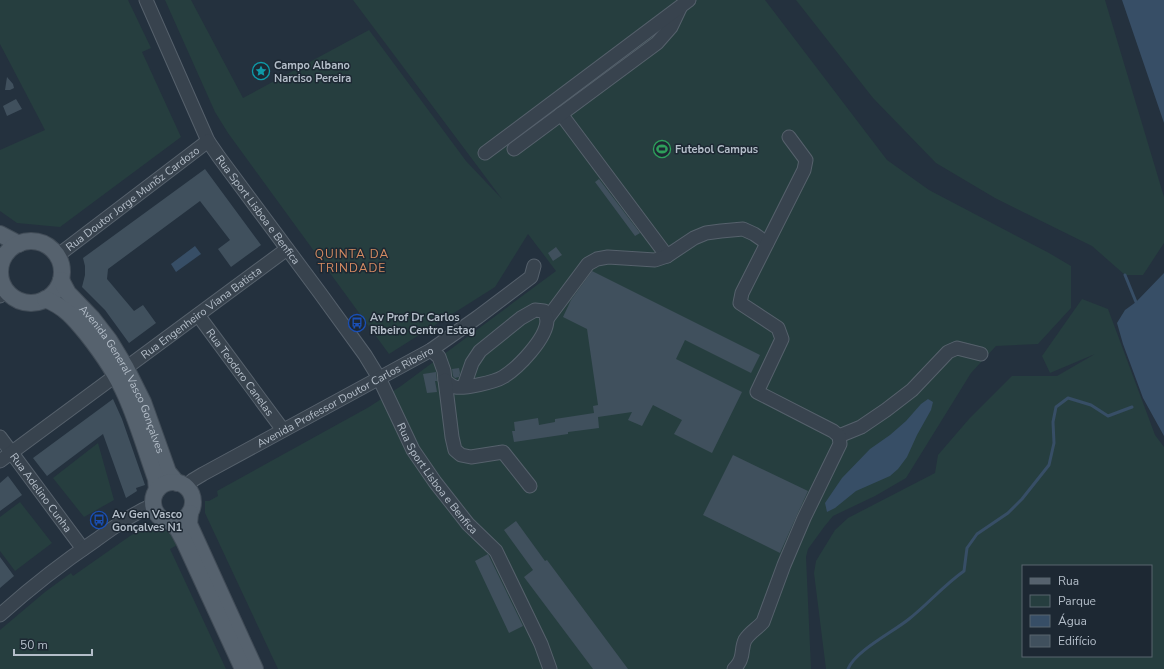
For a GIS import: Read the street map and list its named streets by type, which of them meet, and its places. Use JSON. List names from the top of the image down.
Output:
{
  "streets": {
    "main road": ["Avenida General Vasco Gonçalves"],
    "street": [
      "Rua Doutor Jorge Munõz Cardozo",
      "Rua Sport Lisboa e Benfica",
      "Rua Engenheiro Viana Batista",
      "Rua Teodoro Canelas",
      "Avenida Professor Doutor Carlos Ribeiro",
      "Rua Adelino Cunha"
    ]
  },
  "crossings": [
    ["Rua Doutor Jorge Munõz Cardozo", "Rua Sport Lisboa e Benfica"],
    ["Rua Doutor Jorge Munõz Cardozo", "Avenida General Vasco Gonçalves"],
    ["Rua Sport Lisboa e Benfica", "Rua Engenheiro Viana Batista"],
    ["Rua Sport Lisboa e Benfica", "Avenida Professor Doutor Carlos Ribeiro"],
    ["Rua Engenheiro Viana Batista", "Rua Teodoro Canelas"],
    ["Rua Engenheiro Viana Batista", "Avenida General Vasco Gonçalves"],
    ["Rua Engenheiro Viana Batista", "Rua Adelino Cunha"],
    ["Rua Teodoro Canelas", "Avenida Professor Doutor Carlos Ribeiro"],
    ["Avenida General Vasco Gonçalves", "Avenida Professor Doutor Carlos Ribeiro"]
  ],
  "districts": ["QUINTA DA TRINDADE"],
  "places": {
    "place": ["Campo Albano Narciso Pereira"],
    "sports": ["Futebol Campus"],
    "bus stop": ["Av Prof Dr Carlos Ribeiro Centro Estag", "Av Gen Vasco Gonçalves N1"]
  },
  "legend": [
    "Rua",
    "Parque",
    "Água",
    "Edifício"
  ],
  "scale_bar": "50 m"
}
